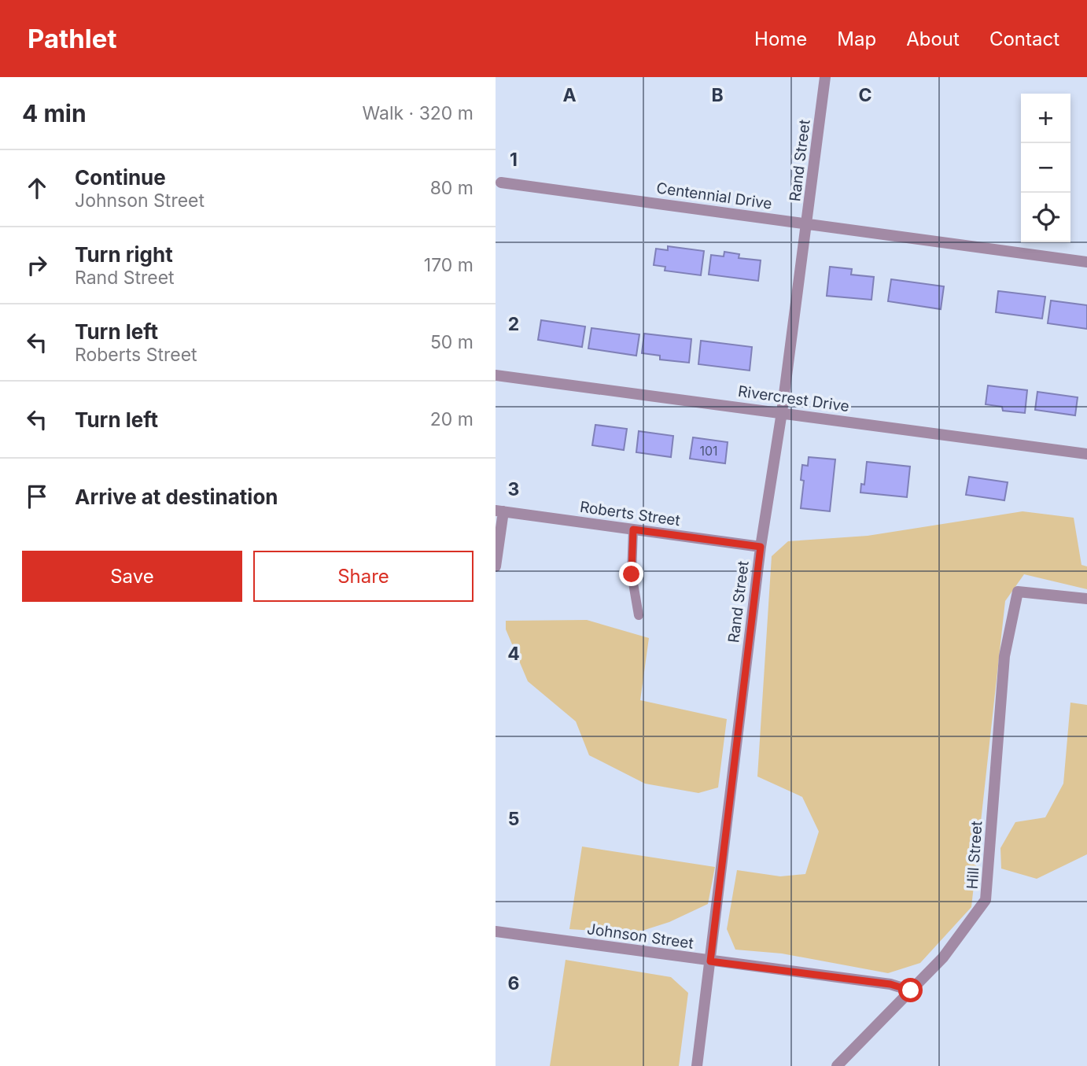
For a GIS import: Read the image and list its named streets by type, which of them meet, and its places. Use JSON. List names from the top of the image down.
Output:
{
  "streets": {
    "street": [
      "Rand Street",
      "Centennial Drive",
      "Rivercrest Drive",
      "Roberts Street",
      "Hill Street",
      "Johnson Street"
    ]
  },
  "crossings": [
    ["Rand Street", "Centennial Drive"],
    ["Rand Street", "Rivercrest Drive"],
    ["Rand Street", "Roberts Street"],
    ["Rand Street", "Johnson Street"],
    ["Hill Street", "Johnson Street"]
  ],
  "house_numbers": ["101"],
  "page": {
    "header": "Pathlet",
    "nav": [
      "Home",
      "Map",
      "About",
      "Contact"
    ],
    "heading": ["4 min", "Walk · 320 m"],
    "map_buttons": ["+", "−"],
    "list": [
      ["Continue", "Johnson Street", "80 m"],
      ["Turn right", "Rand Street", "170 m"],
      ["Turn left", "Roberts Street", "50 m"],
      ["Turn left", "20 m"],
      "Arrive at destination"
    ],
    "buttons": ["Save", "Share"]
  },
  "grid": {
    "columns": ["A", "B", "C"],
    "rows": [
      "1",
      "2",
      "3",
      "4",
      "5",
      "6"
    ]
  }
}
